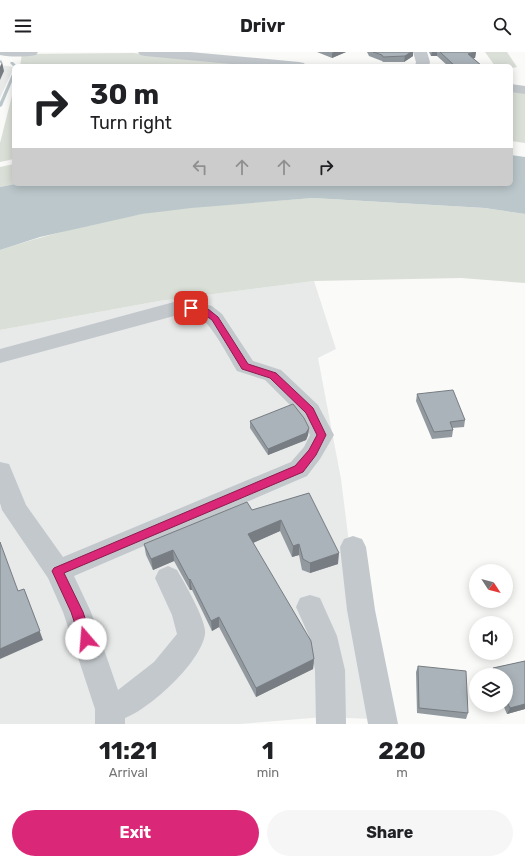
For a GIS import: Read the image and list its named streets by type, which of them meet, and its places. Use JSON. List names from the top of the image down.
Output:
{
  "north": "bottom right",
  "page": {
    "header": "Drivr",
    "turn": ["30 m", "Turn right"],
    "eta": [
      "11:21",
      "Arrival",
      "1",
      "min",
      "220",
      "m"
    ],
    "buttons": ["Exit", "Share"]
  }
}
